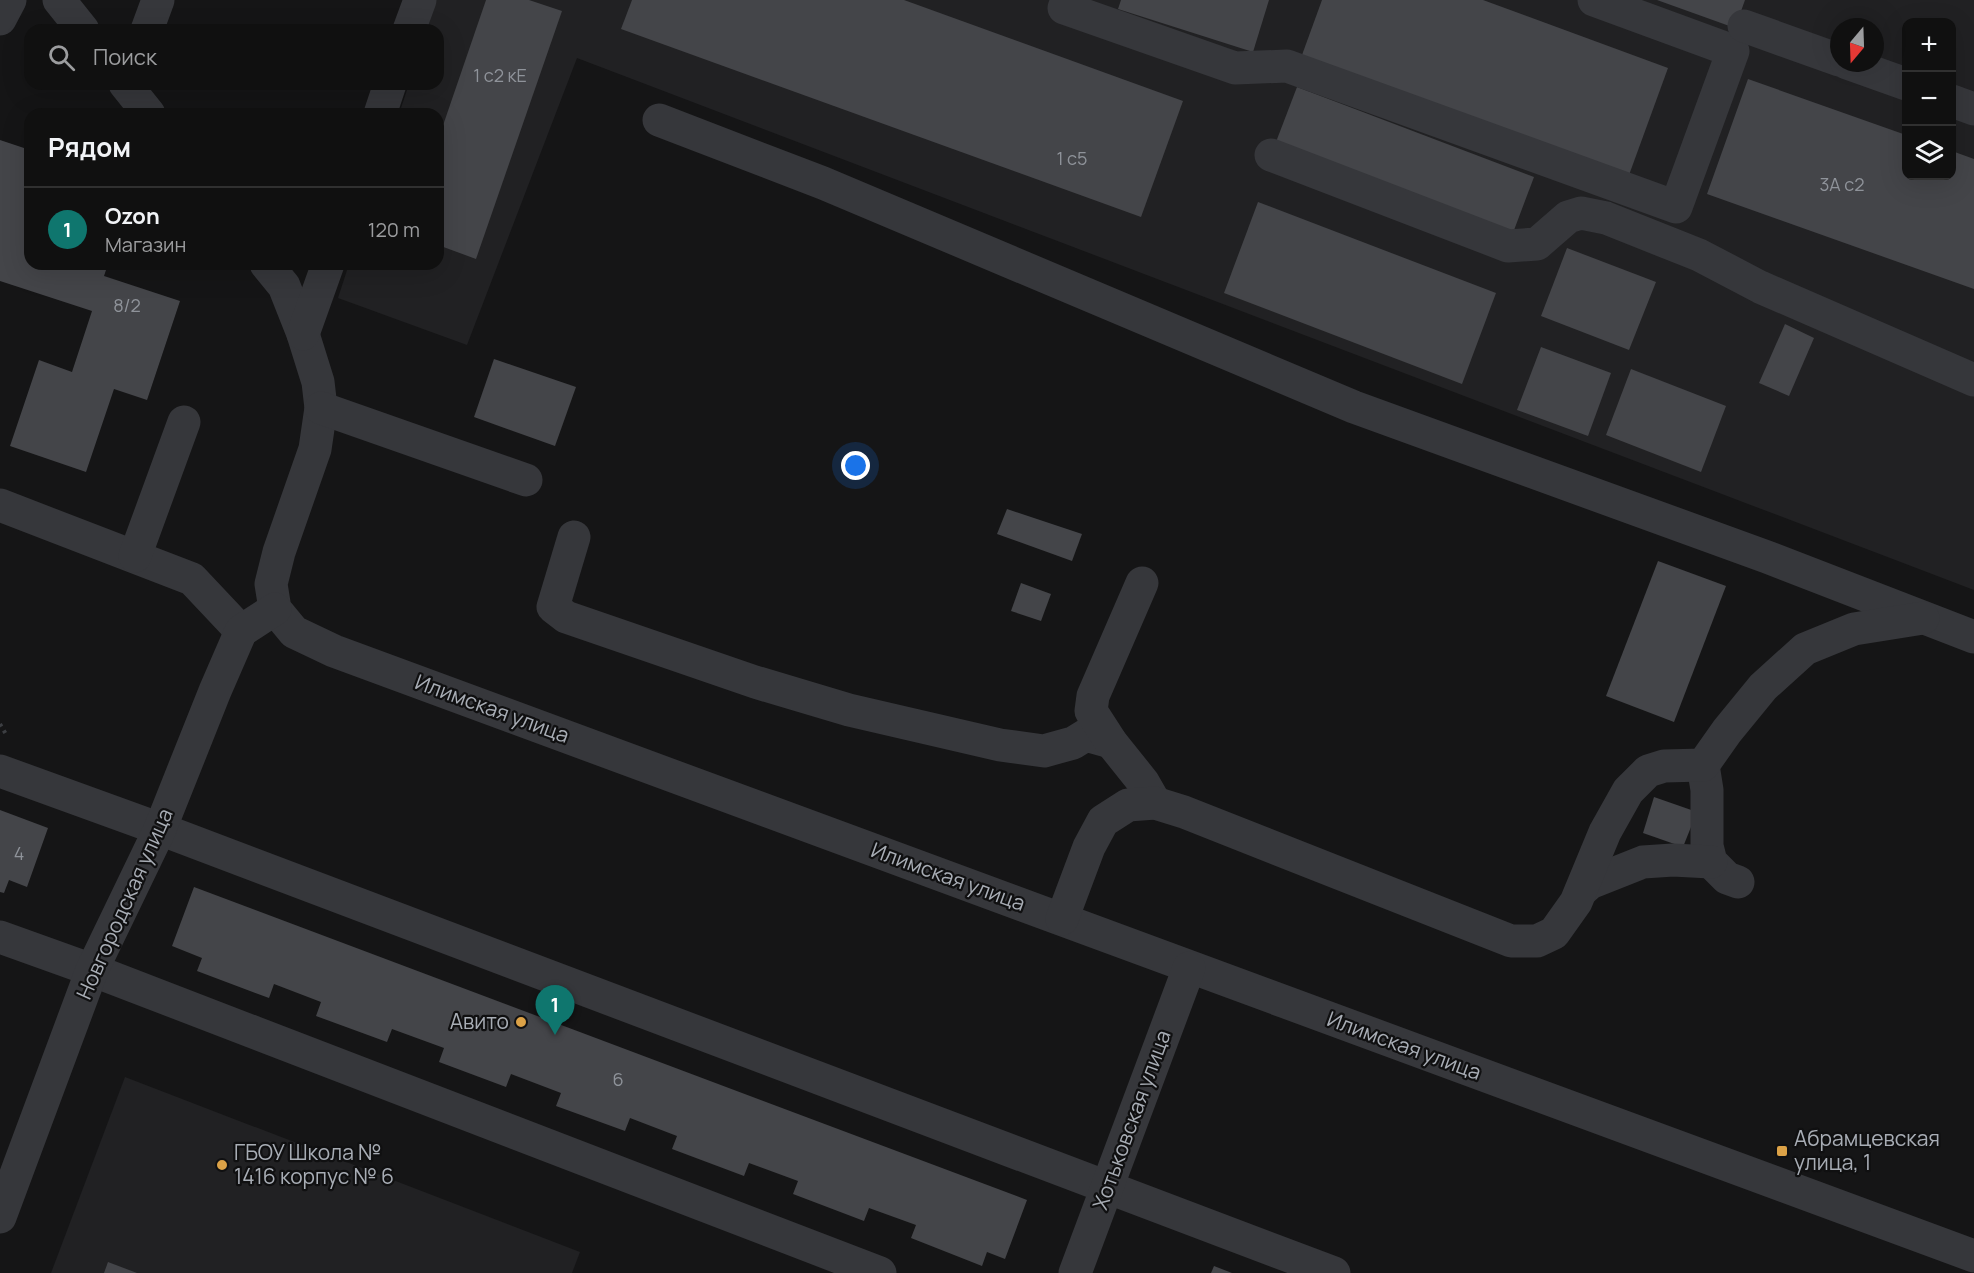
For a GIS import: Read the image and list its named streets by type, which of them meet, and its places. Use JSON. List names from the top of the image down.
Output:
{
  "streets": {
    "street": ["Илимская улица", "Новгородская улица", "Хотьковская улица"]
  },
  "crossings": [
    ["Илимская улица", "Хотьковская улица"]
  ],
  "places": {
    "other": ["Авито", "ГБОУ Школа № 1416 корпус № 6"],
    "transit": ["Абрамцевская улица, 1"]
  },
  "house_numbers": [
    "1 с2 кЕ",
    "1 с5",
    "3А с2",
    "8/2",
    "4",
    "6"
  ],
  "north": "bottom",
  "page": {
    "map_buttons": ["+", "−"],
    "search": "Поиск",
    "heading": "Рядом",
    "list": [
      {
        "mark": "1",
        "name": "Ozon",
        "note": "Магазин",
        "value": "120 m"
      }
    ],
    "pins": "1"
  }
}
